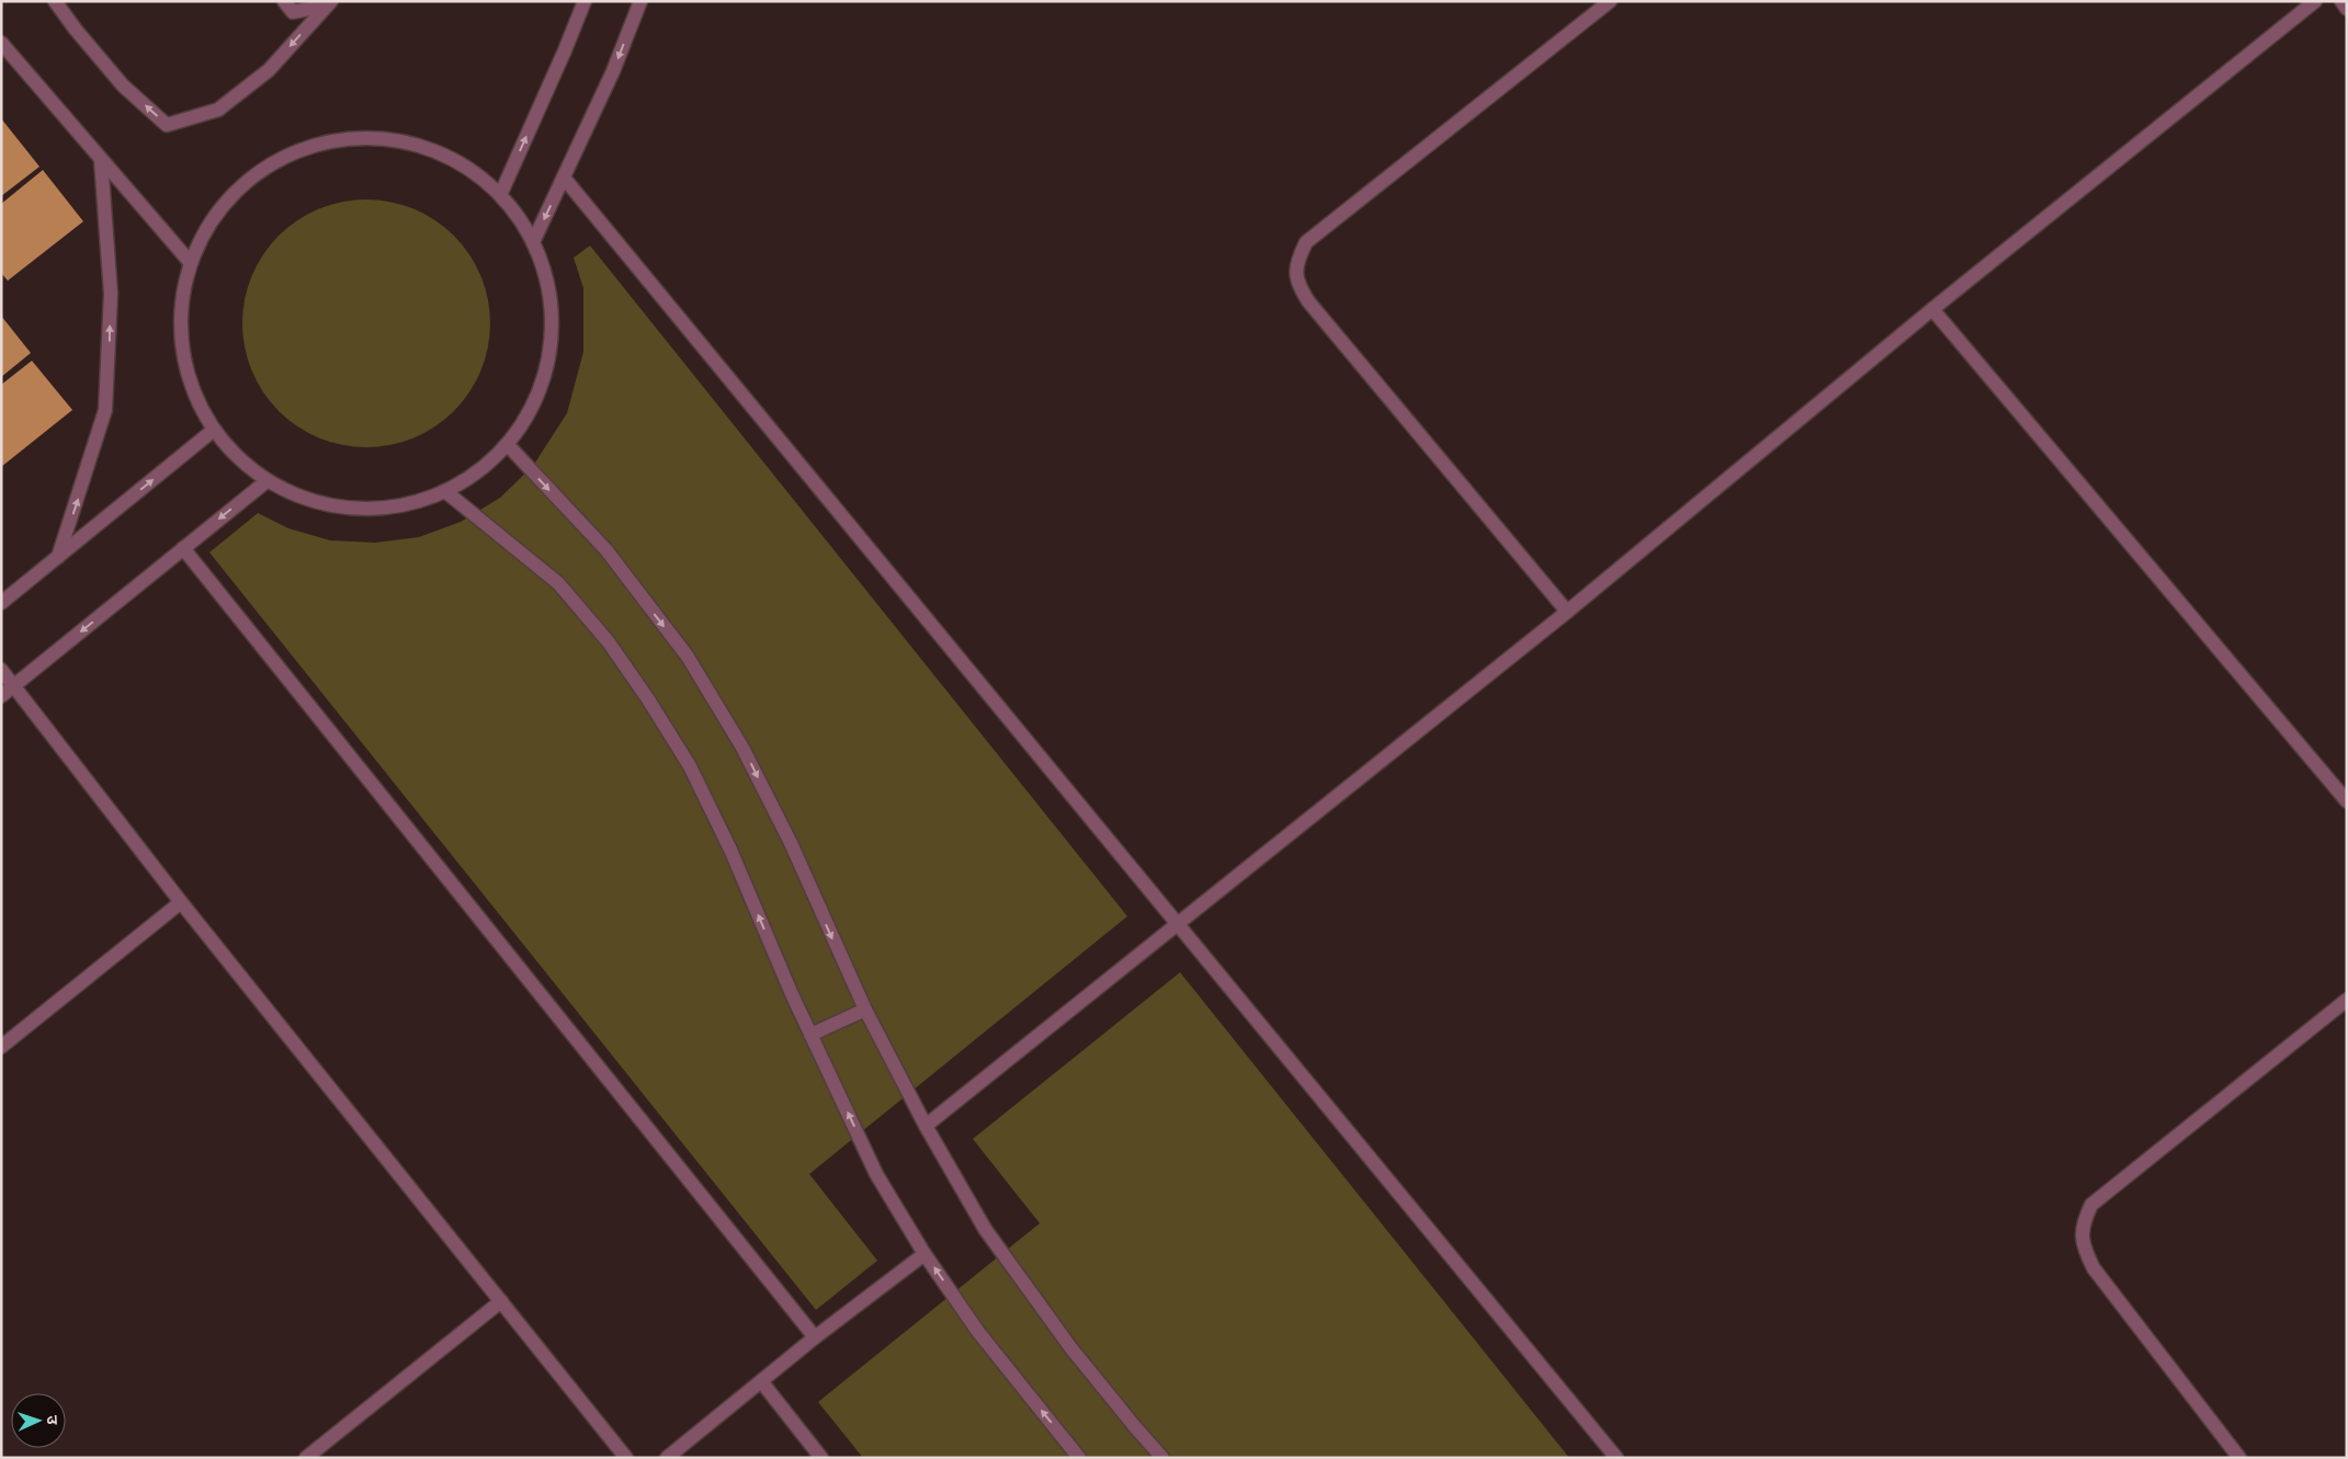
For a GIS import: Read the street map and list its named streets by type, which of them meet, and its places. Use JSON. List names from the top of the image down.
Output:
{
  "north": "right"
}
